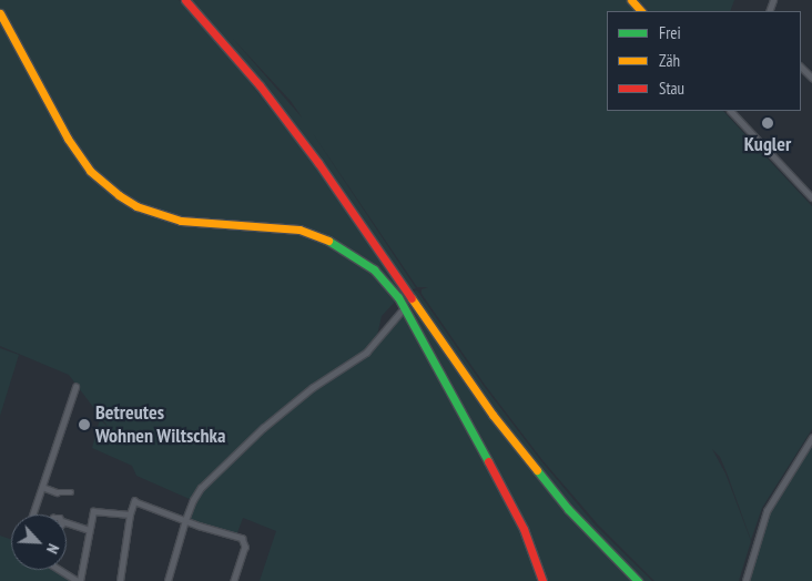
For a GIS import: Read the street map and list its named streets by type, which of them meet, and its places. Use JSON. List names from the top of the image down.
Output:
{
  "places": ["Kugler", "Betreutes Wohnen Wiltschka"],
  "legend": ["Frei", "Zäh", "Stau"],
  "north": "bottom right"
}
